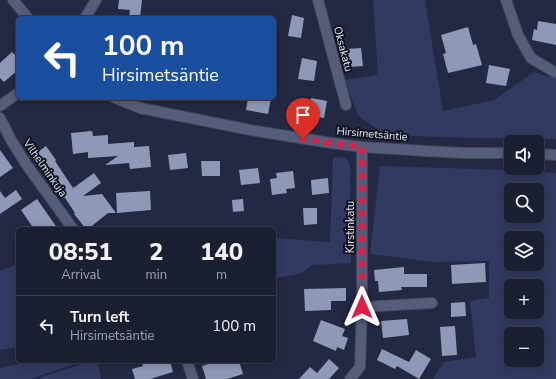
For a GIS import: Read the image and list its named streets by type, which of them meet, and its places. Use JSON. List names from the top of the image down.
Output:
{
  "streets": {
    "street": [
      "Oksakatu",
      "Hirsimetsäntie",
      "Vilhelminkuja",
      "Kirstinkatu"
    ]
  },
  "crossings": [
    ["Hirsimetsäntie", "Kirstinkatu"]
  ],
  "page": {
    "turn": ["100 m", "Hirsimetsäntie"],
    "map_buttons": ["+", "−"],
    "eta": [
      "08:51",
      "Arrival",
      "2",
      "min",
      "140",
      "m"
    ],
    "list": [
      {
        "name": "Turn left",
        "note": "Hirsimetsäntie",
        "value": "100 m"
      }
    ]
  }
}
